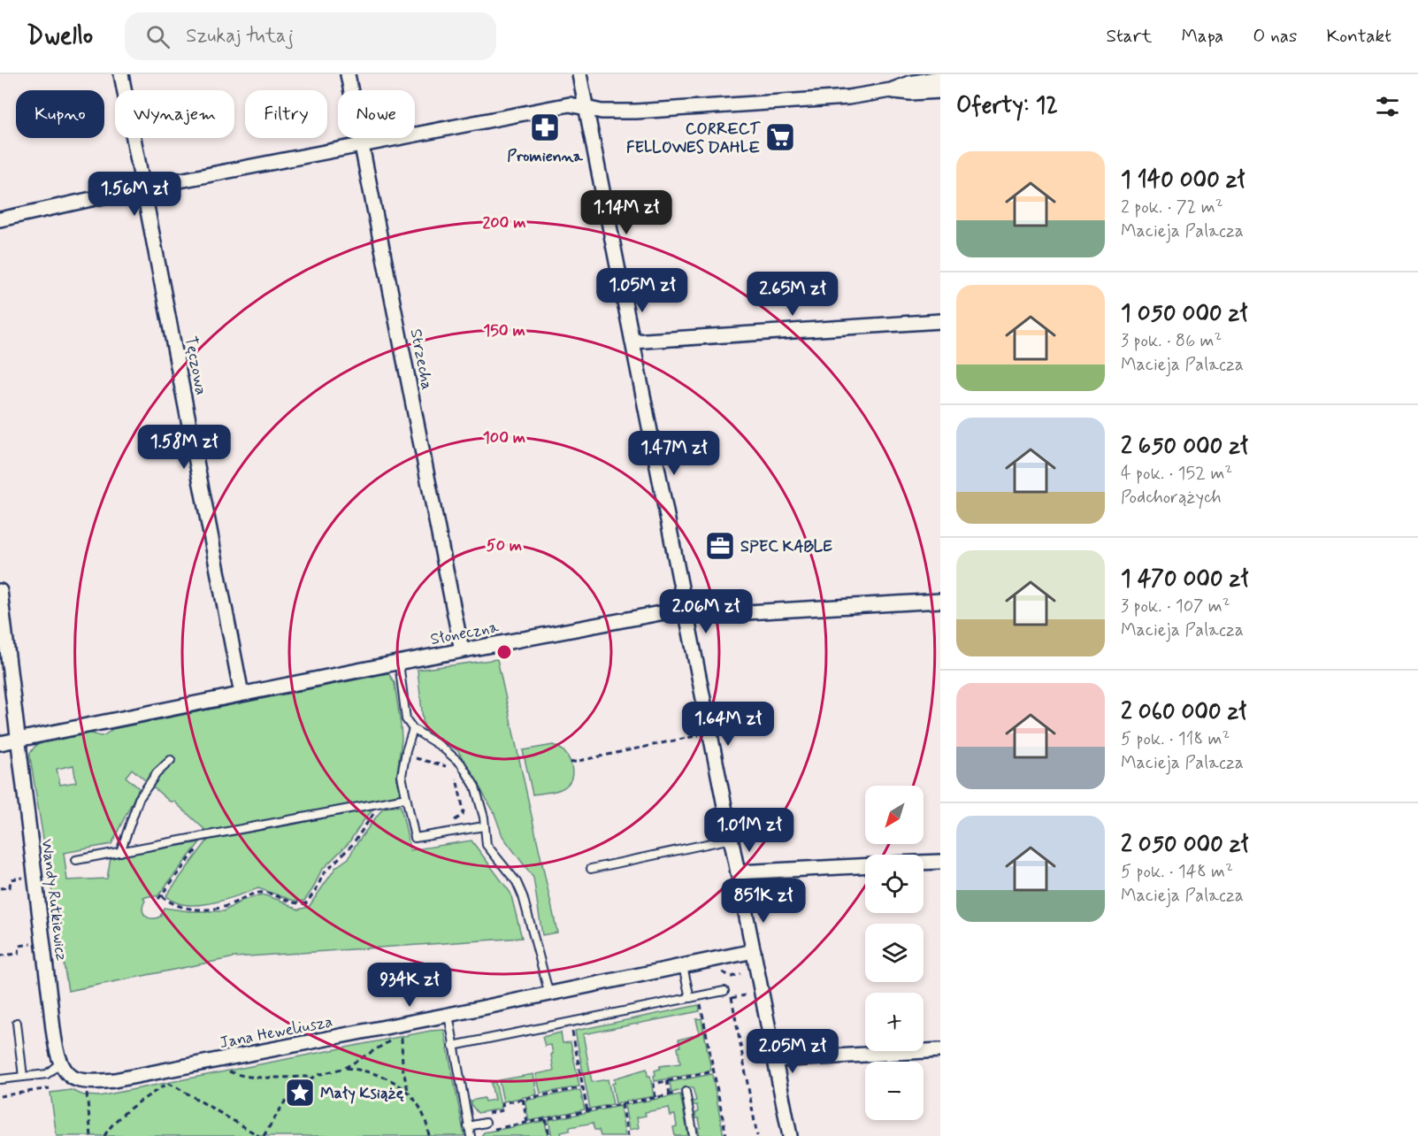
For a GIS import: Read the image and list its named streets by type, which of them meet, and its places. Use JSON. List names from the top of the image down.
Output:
{
  "streets": {
    "street": [
      "Strzecha",
      "Tęczowa",
      "Słoneczna",
      "Wandy Rutkiewicz",
      "Jana Heweliusza"
    ]
  },
  "crossings": [
    ["Strzecha", "Słoneczna"],
    ["Tęczowa", "Słoneczna"],
    ["Słoneczna", "Wandy Rutkiewicz"],
    ["Wandy Rutkiewicz", "Jana Heweliusza"]
  ],
  "places": {
    "pharmacy": ["Promienna"],
    "supermarket": ["CORRECT FELLOWES DAHLE"],
    "office": ["SPEC KABLE"],
    "place": ["Mały Książę"]
  },
  "north": "bottom left",
  "page": {
    "header": "Dwello",
    "search": "Szukaj tutaj",
    "nav": [
      "Start",
      "Mapa",
      "O nas",
      "Kontakt"
    ],
    "heading": "Oferty: 12",
    "chip": [
      "Kupno",
      "Wynajem",
      "Filtry",
      "Nowe"
    ],
    "list": [
      {
        "name": "1 140 000 zł",
        "note": "2 pok. · 72 m² · Macieja Palacza"
      },
      {
        "name": "1 050 000 zł",
        "note": "3 pok. · 86 m² · Macieja Palacza"
      },
      {
        "name": "2 650 000 zł",
        "note": "4 pok. · 152 m² · Podchorążych"
      },
      {
        "name": "1 470 000 zł",
        "note": "3 pok. · 107 m² · Macieja Palacza"
      },
      {
        "name": "2 060 000 zł",
        "note": "5 pok. · 118 m² · Macieja Palacza"
      },
      {
        "name": "2 050 000 zł",
        "note": "5 pok. · 148 m² · Macieja Palacza"
      }
    ],
    "price": [
      "1.56M zł",
      "1.14M zł",
      "1.05M zł",
      "2.65M zł",
      "1.58M zł",
      "1.47M zł",
      "2.06M zł",
      "1.64M zł",
      "1.01M zł",
      "851K zł",
      "934K zł",
      "2.05M zł"
    ],
    "map_buttons": ["+", "−"]
  },
  "rings": [
    "200 m",
    "150 m",
    "100 m",
    "50 m"
  ]
}
